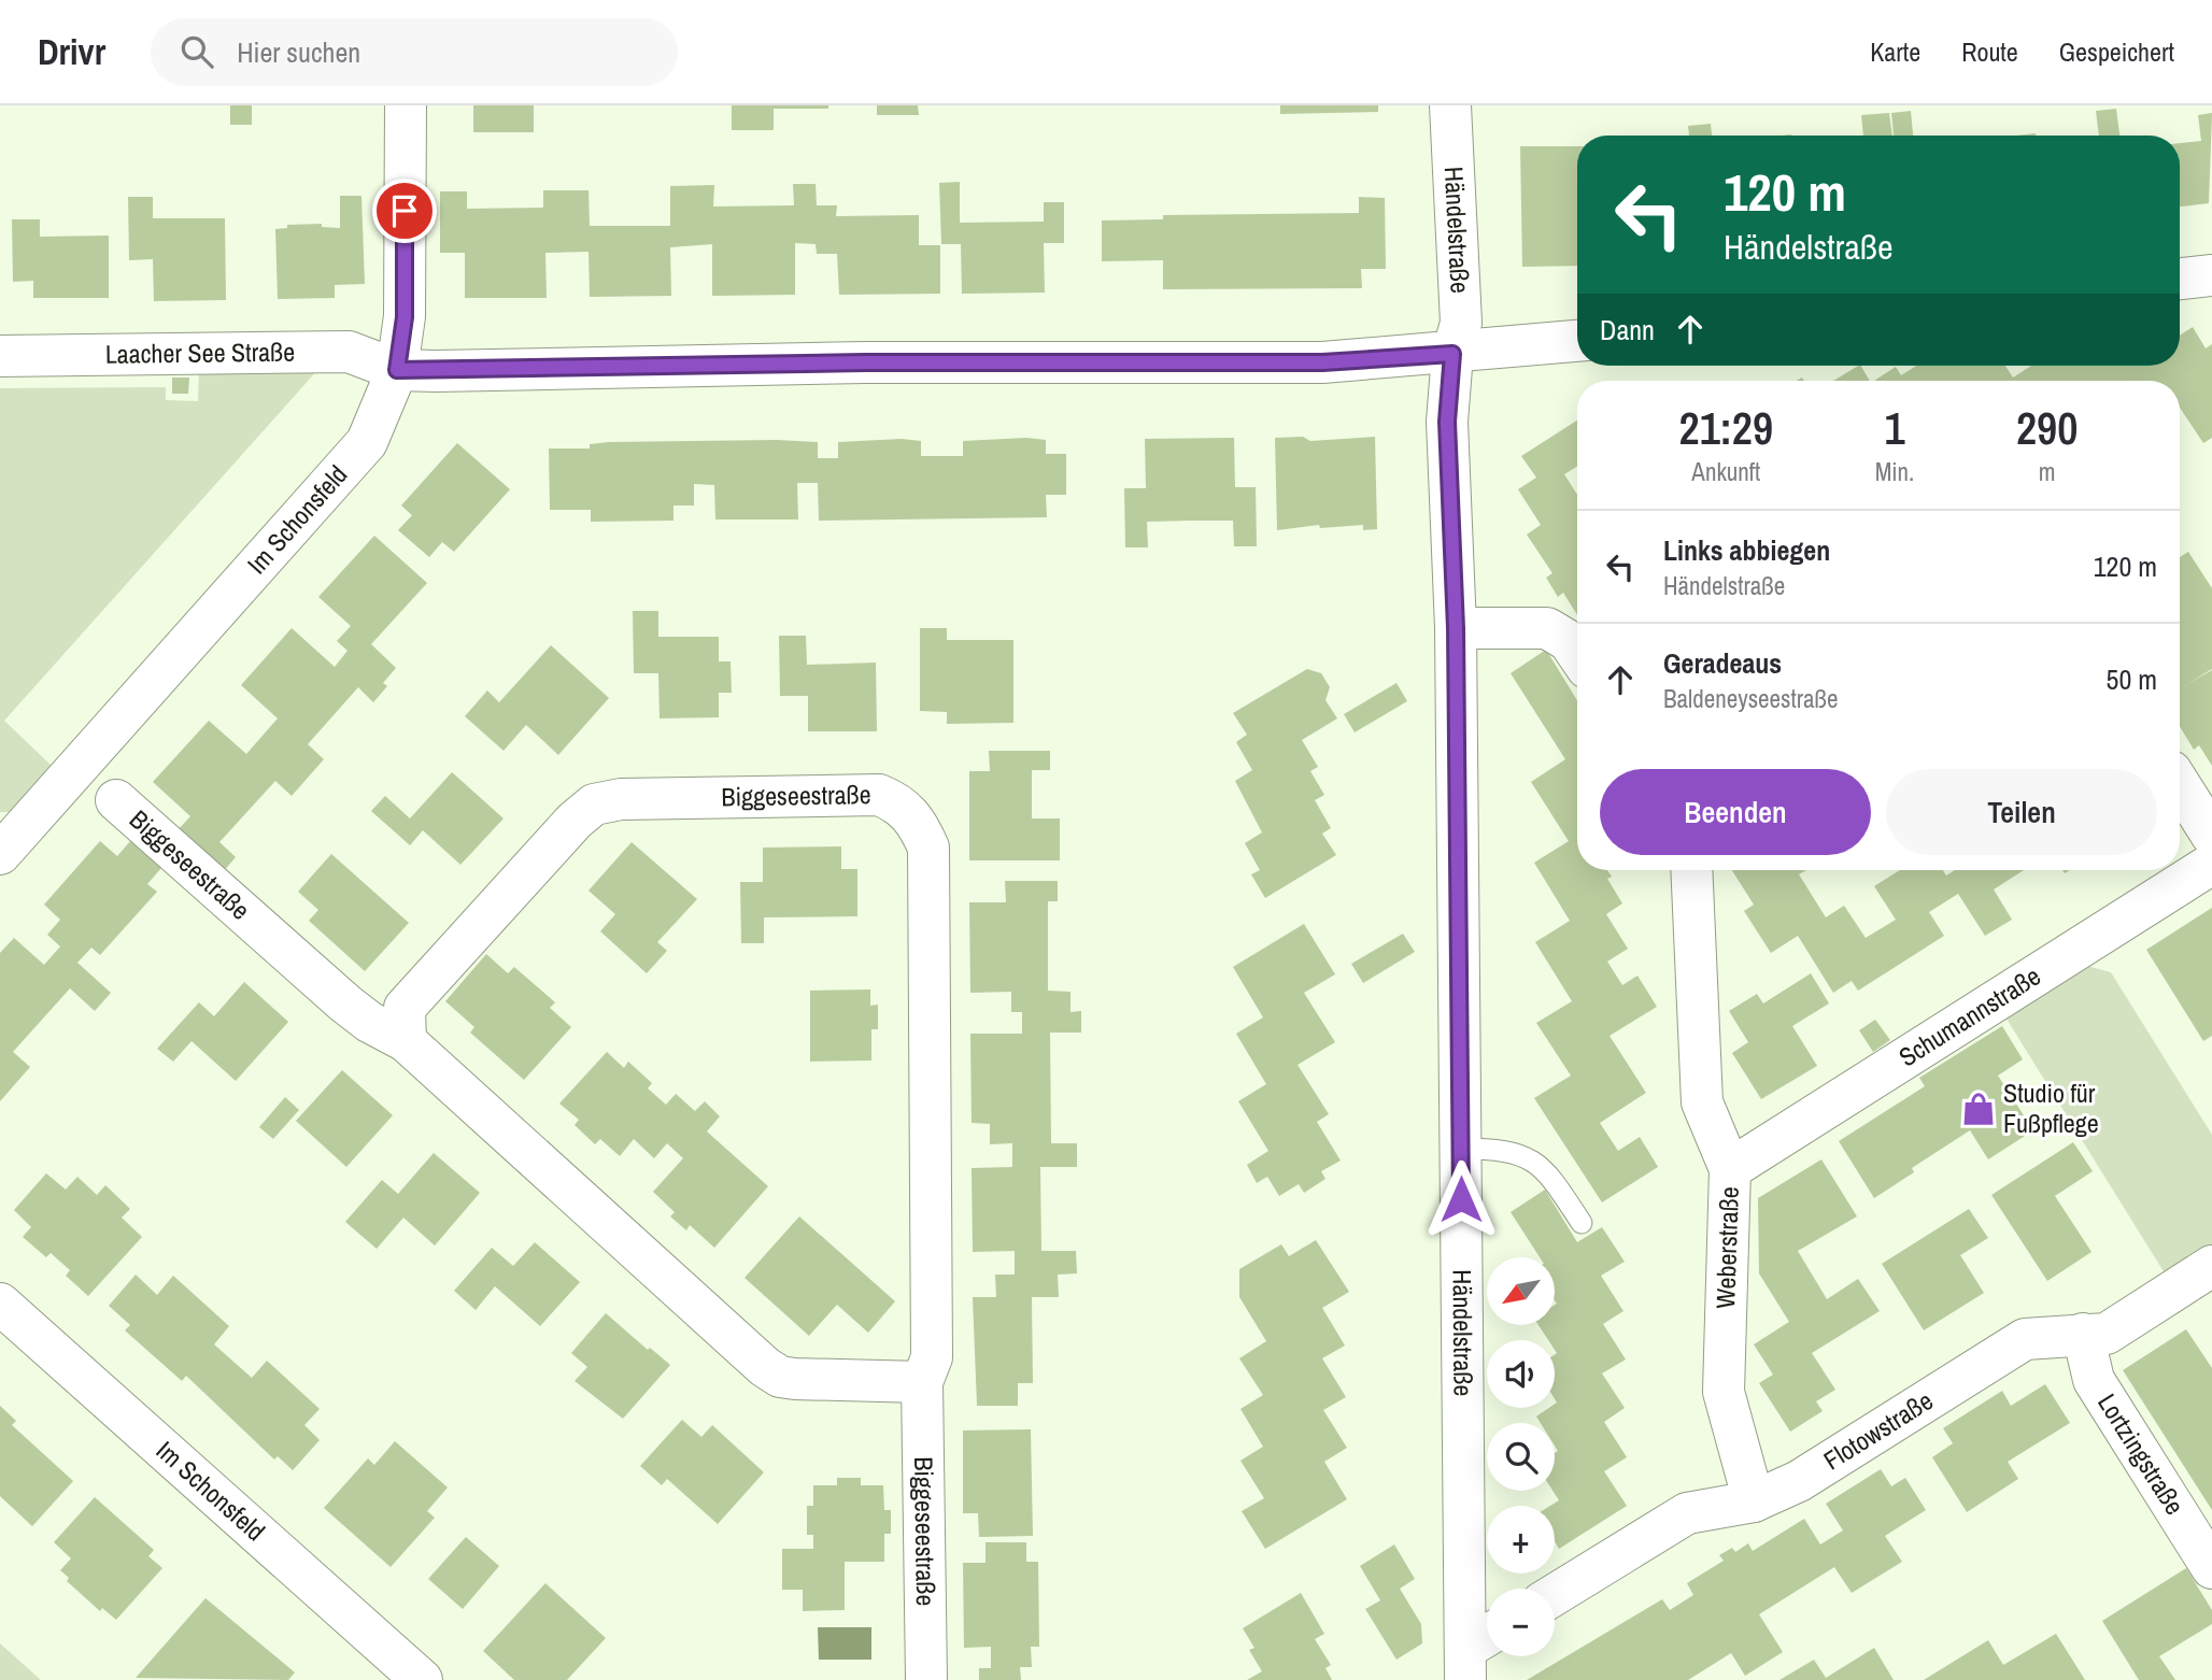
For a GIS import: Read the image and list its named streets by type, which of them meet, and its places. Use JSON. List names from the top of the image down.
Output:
{
  "streets": {
    "street": [
      "Händelstraße",
      "Laacher See Straße",
      "Im Schonsfeld",
      "Biggeseestraße",
      "Schumannstraße",
      "Weberstraße",
      "Flotowstraße",
      "Lortzingstraße"
    ]
  },
  "crossings": [
    ["Laacher See Straße", "Im Schonsfeld"],
    ["Schumannstraße", "Weberstraße"],
    ["Weberstraße", "Flotowstraße"],
    ["Flotowstraße", "Lortzingstraße"]
  ],
  "places": {
    "shop": ["Studio für Fußpflege"]
  },
  "north": "bottom left",
  "page": {
    "header": "Drivr",
    "search": "Hier suchen",
    "nav": ["Karte", "Route", "Gespeichert"],
    "turn": ["120 m", "Händelstraße"],
    "then": "Dann",
    "eta": [
      "21:29",
      "Ankunft",
      "1",
      "Min.",
      "290",
      "m"
    ],
    "list": [
      {
        "name": "Links abbiegen",
        "note": "Händelstraße",
        "value": "120 m"
      },
      {
        "name": "Geradeaus",
        "note": "Baldeneyseestraße",
        "value": "50 m"
      }
    ],
    "buttons": ["Beenden", "Teilen"],
    "map_buttons": ["+", "−"]
  }
}
